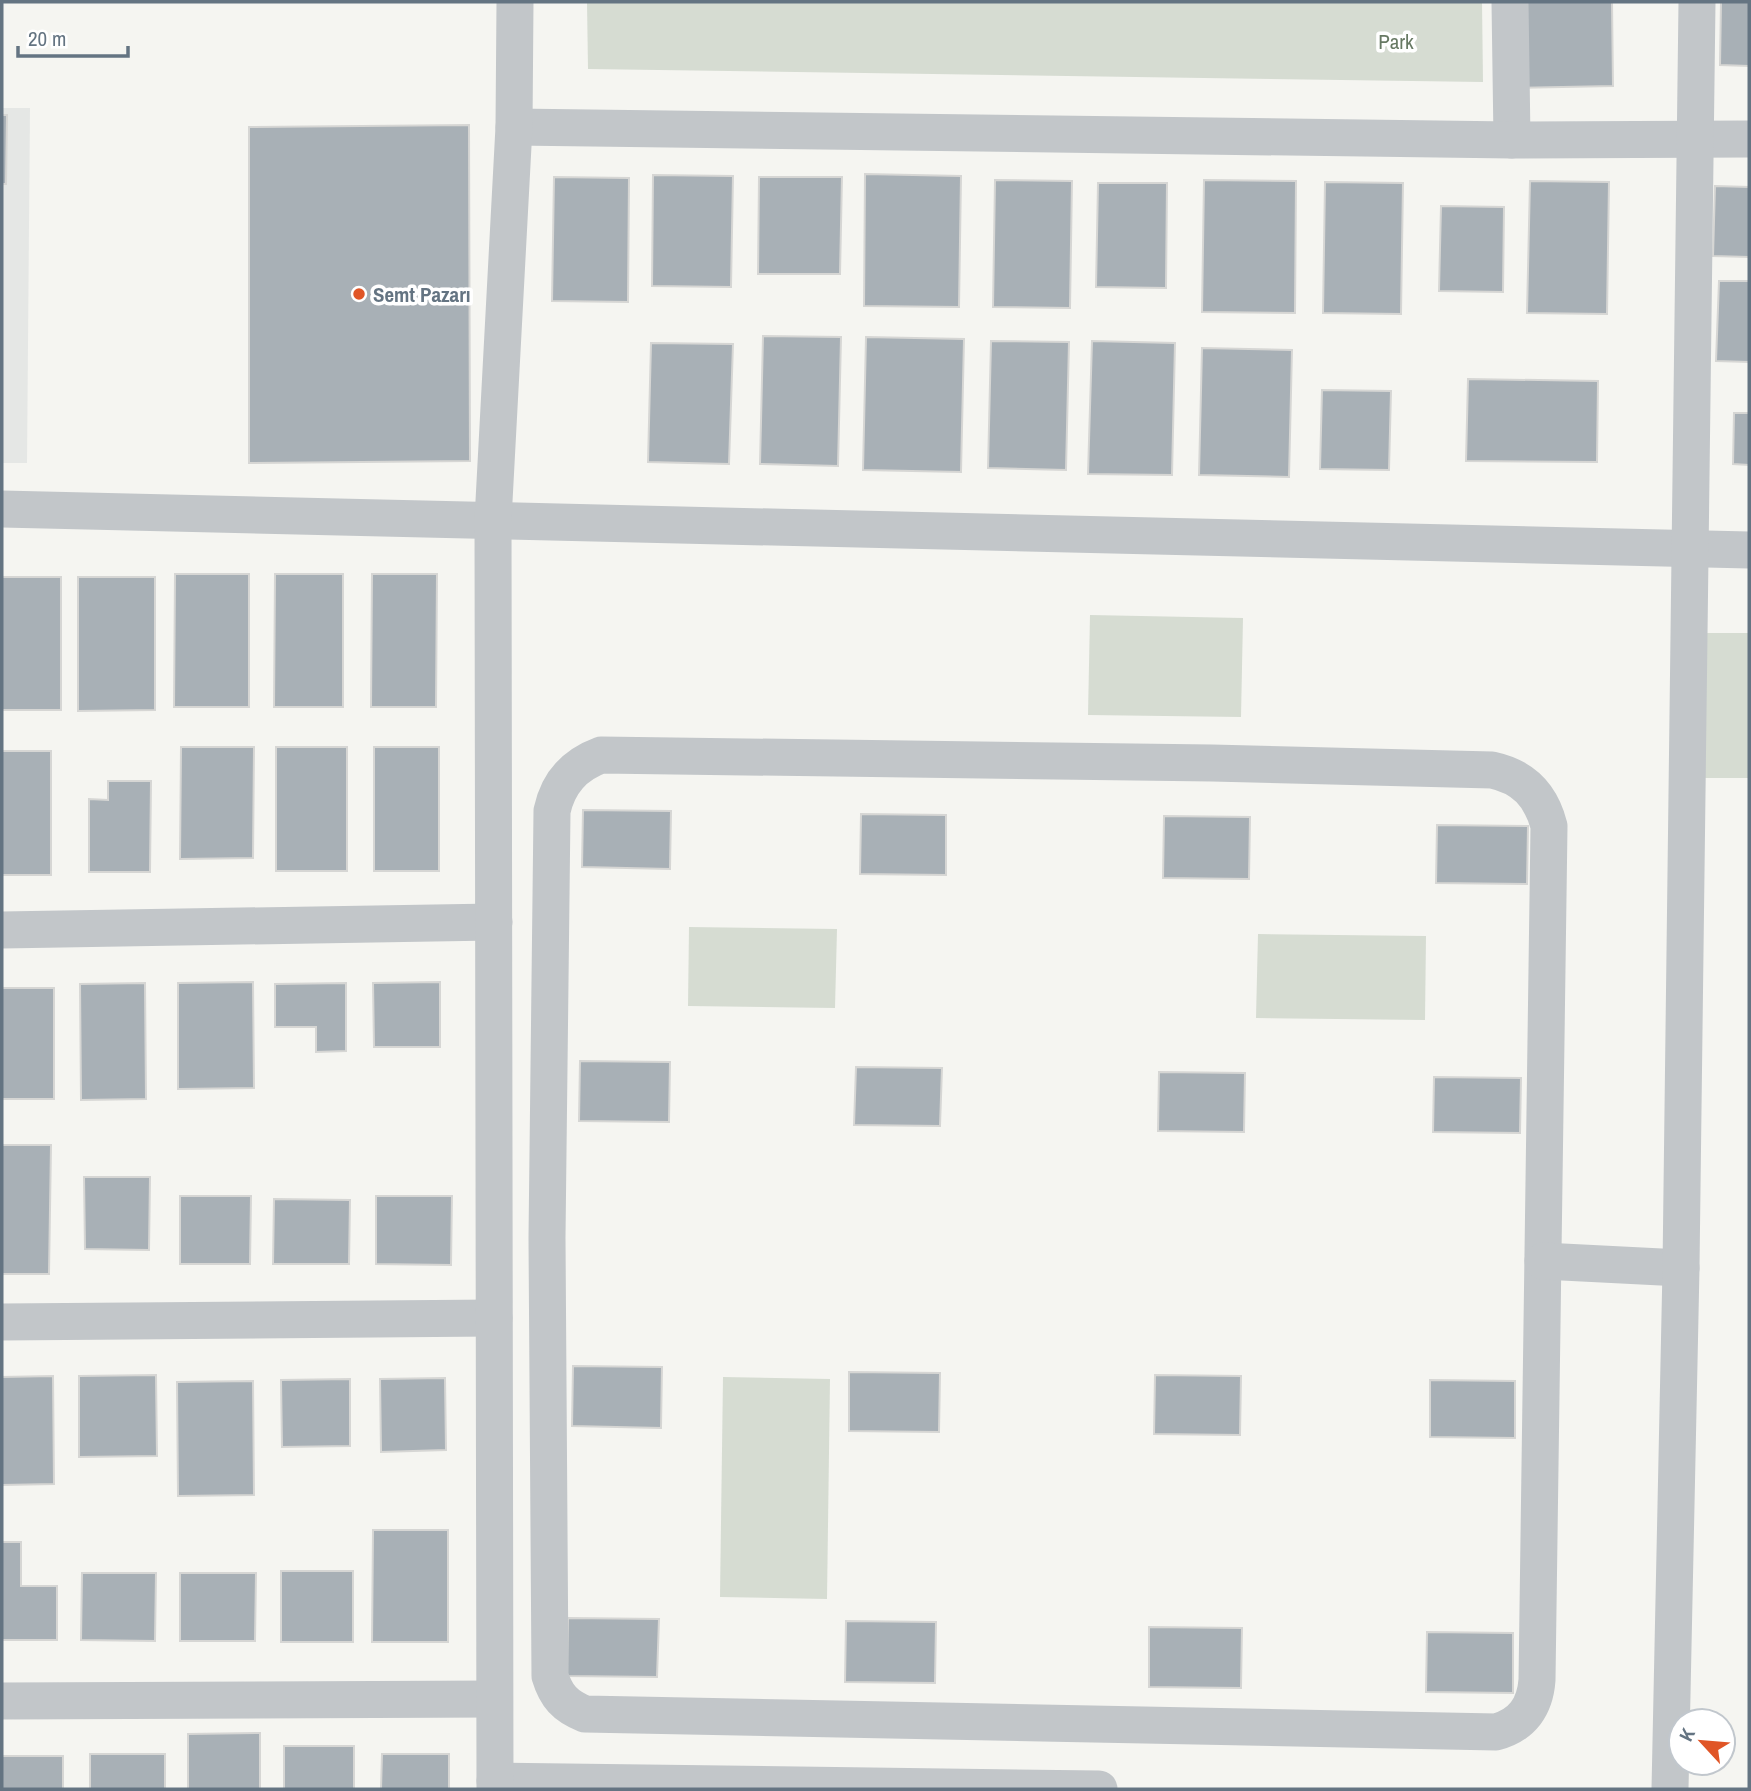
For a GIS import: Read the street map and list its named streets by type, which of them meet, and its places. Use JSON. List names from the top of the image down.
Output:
{
  "parks": ["Park"],
  "places": ["Semt Pazarı"],
  "scale_bar": "20 m",
  "north": "top left"
}
